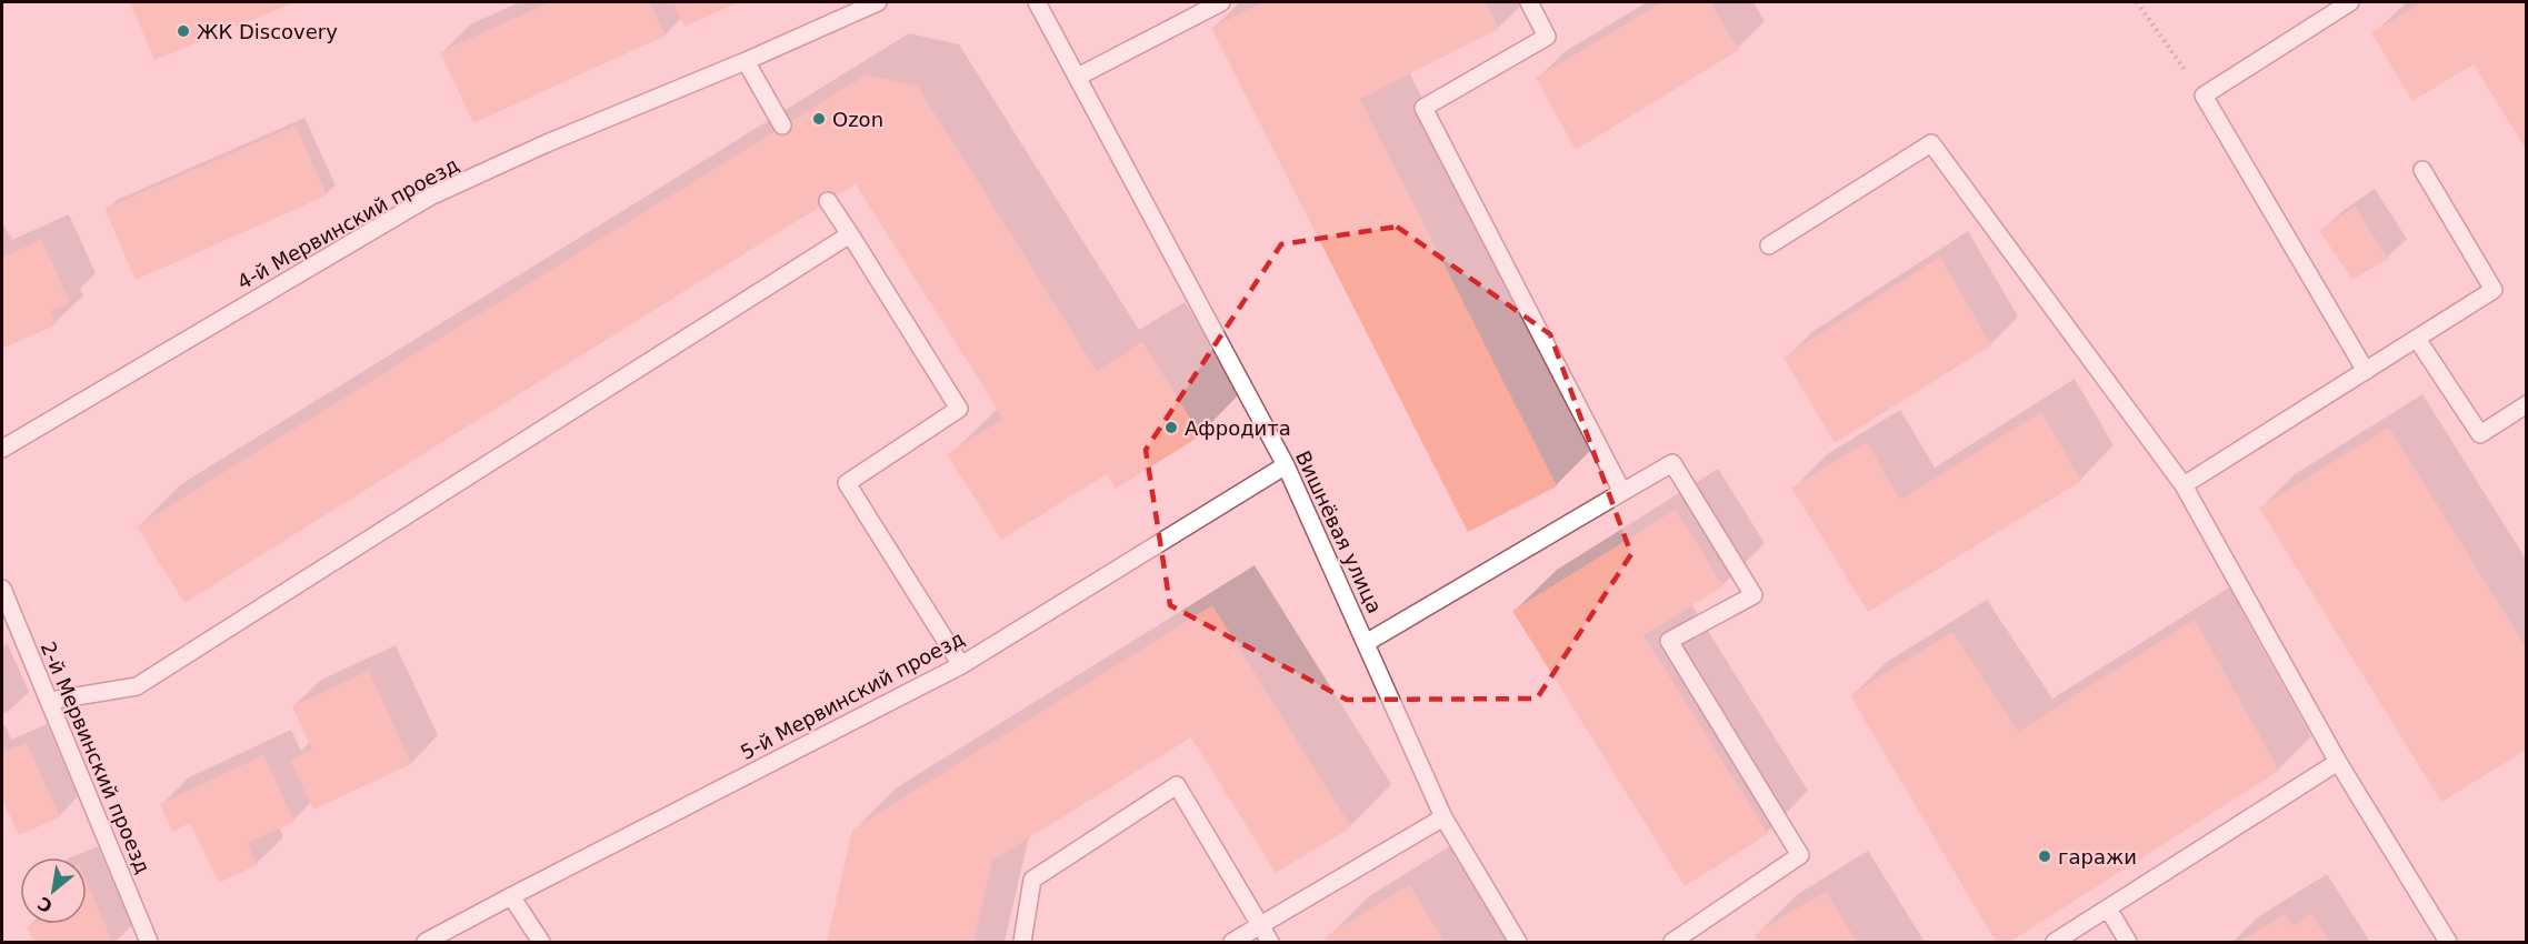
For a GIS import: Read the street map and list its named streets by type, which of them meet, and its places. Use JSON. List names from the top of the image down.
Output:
{
  "streets": {
    "lane": [
      "4-й Мервинский проезд",
      "Вишнёвая улица",
      "5-й Мервинский проезд",
      "2-й Мервинский проезд"
    ]
  },
  "crossings": [
    ["Вишнёвая улица", "5-й Мервинский проезд"]
  ],
  "places": [
    "ЖК Discovery",
    "Ozon",
    "Афродита",
    "гаражи"
  ],
  "north": "bottom left"
}
